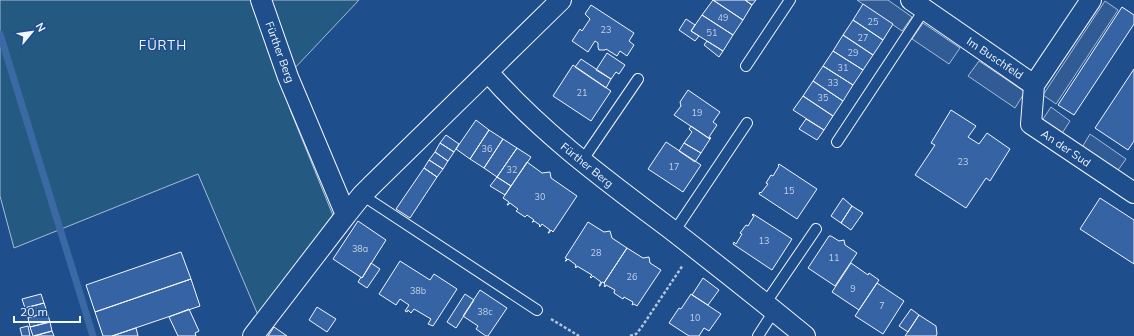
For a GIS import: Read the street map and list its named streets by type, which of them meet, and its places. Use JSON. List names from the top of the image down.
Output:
{
  "streets": {
    "street": ["Fürther Berg", "Im Buschfeld", "An der Sud"]
  },
  "crossings": [
    ["Im Buschfeld", "An der Sud"]
  ],
  "districts": ["FÜRTH"],
  "house_numbers": [
    "49",
    "25",
    "23",
    "51",
    "27",
    "29",
    "31",
    "33",
    "21",
    "35",
    "19",
    "36",
    "23",
    "17",
    "32",
    "15",
    "30",
    "13",
    "38a",
    "28",
    "11",
    "26",
    "9",
    "38b",
    "7",
    "38c",
    "10"
  ],
  "scale_bar": "20 m",
  "north": "top right"
}
